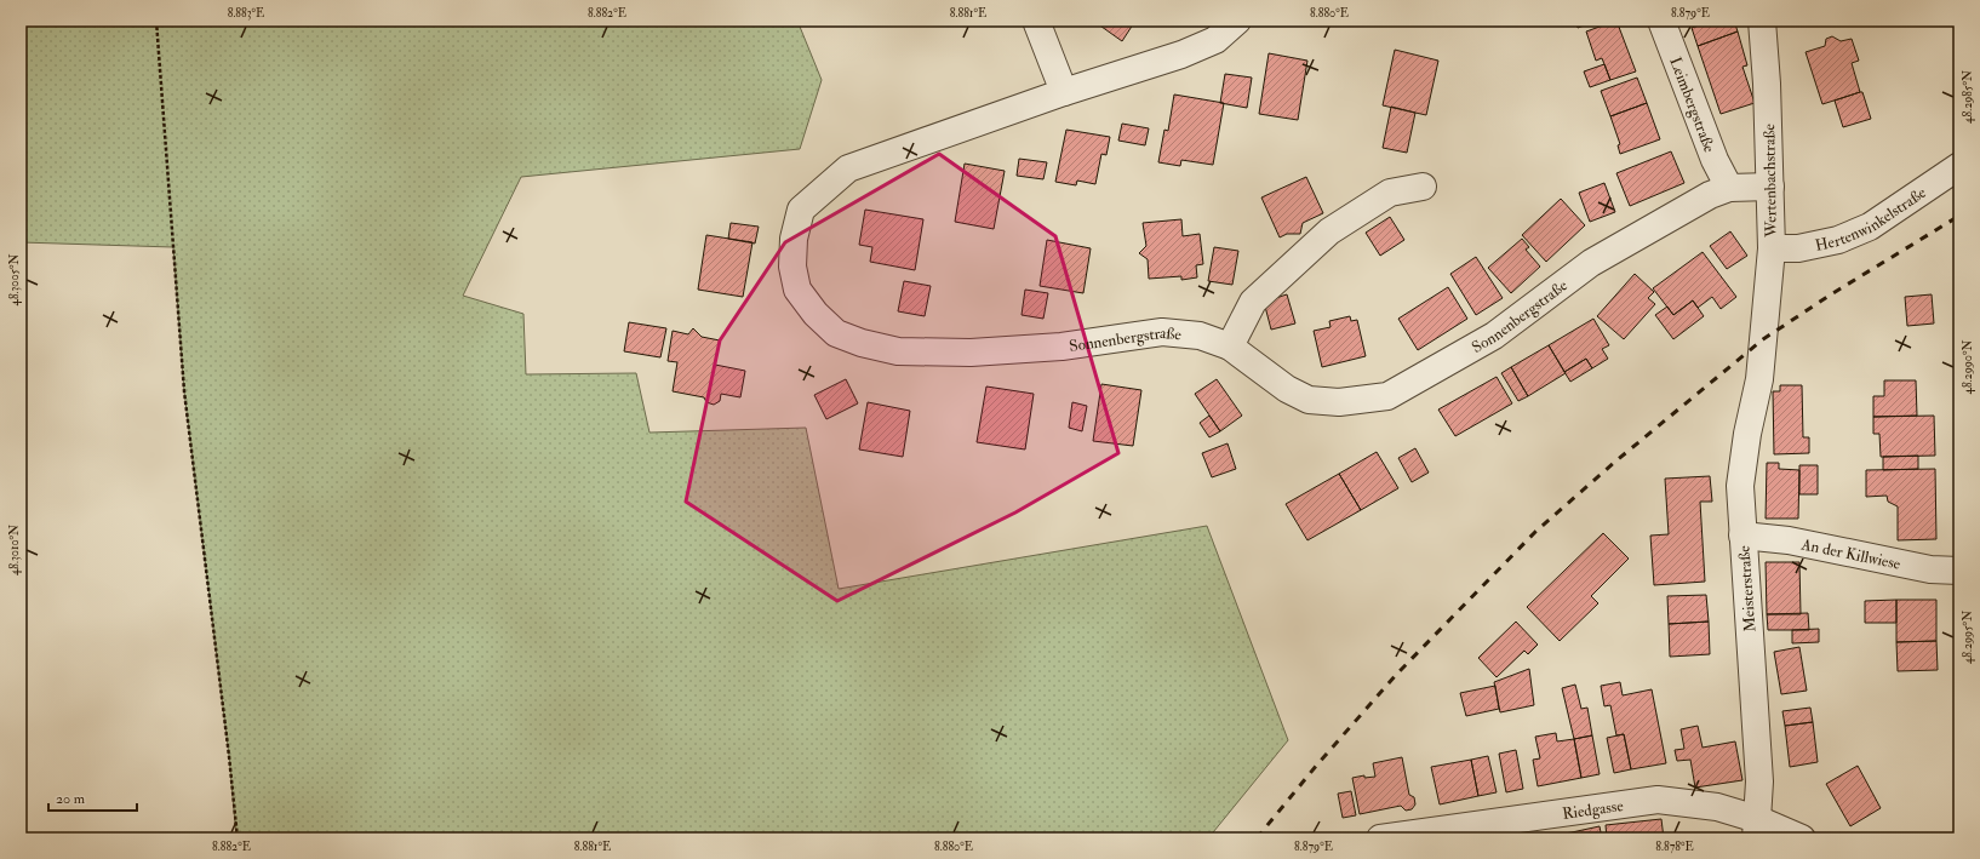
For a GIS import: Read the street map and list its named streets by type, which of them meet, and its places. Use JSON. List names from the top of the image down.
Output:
{
  "streets": {
    "street": [
      "Leimbergstraße",
      "Wertenbachstraße",
      "Hertenwinkelstraße",
      "Sonnenbergstraße",
      "An der Killwiese",
      "Meisterstraße",
      "Riedgasse"
    ]
  },
  "crossings": [
    ["Leimbergstraße", "Sonnenbergstraße"],
    ["Wertenbachstraße", "Hertenwinkelstraße"],
    ["Wertenbachstraße", "Sonnenbergstraße"],
    ["Wertenbachstraße", "Meisterstraße"],
    ["An der Killwiese", "Meisterstraße"],
    ["Meisterstraße", "Riedgasse"]
  ],
  "scale_bar": "20 m",
  "coordinates": [
    "8.883°E",
    "8.882°E",
    "8.881°E",
    "8.880°E",
    "8.879°E",
    "48.2985°N",
    "48.3005°N",
    "48.2990°N",
    "48.3010°N",
    "48.2995°N",
    "8.878°E"
  ]
}
